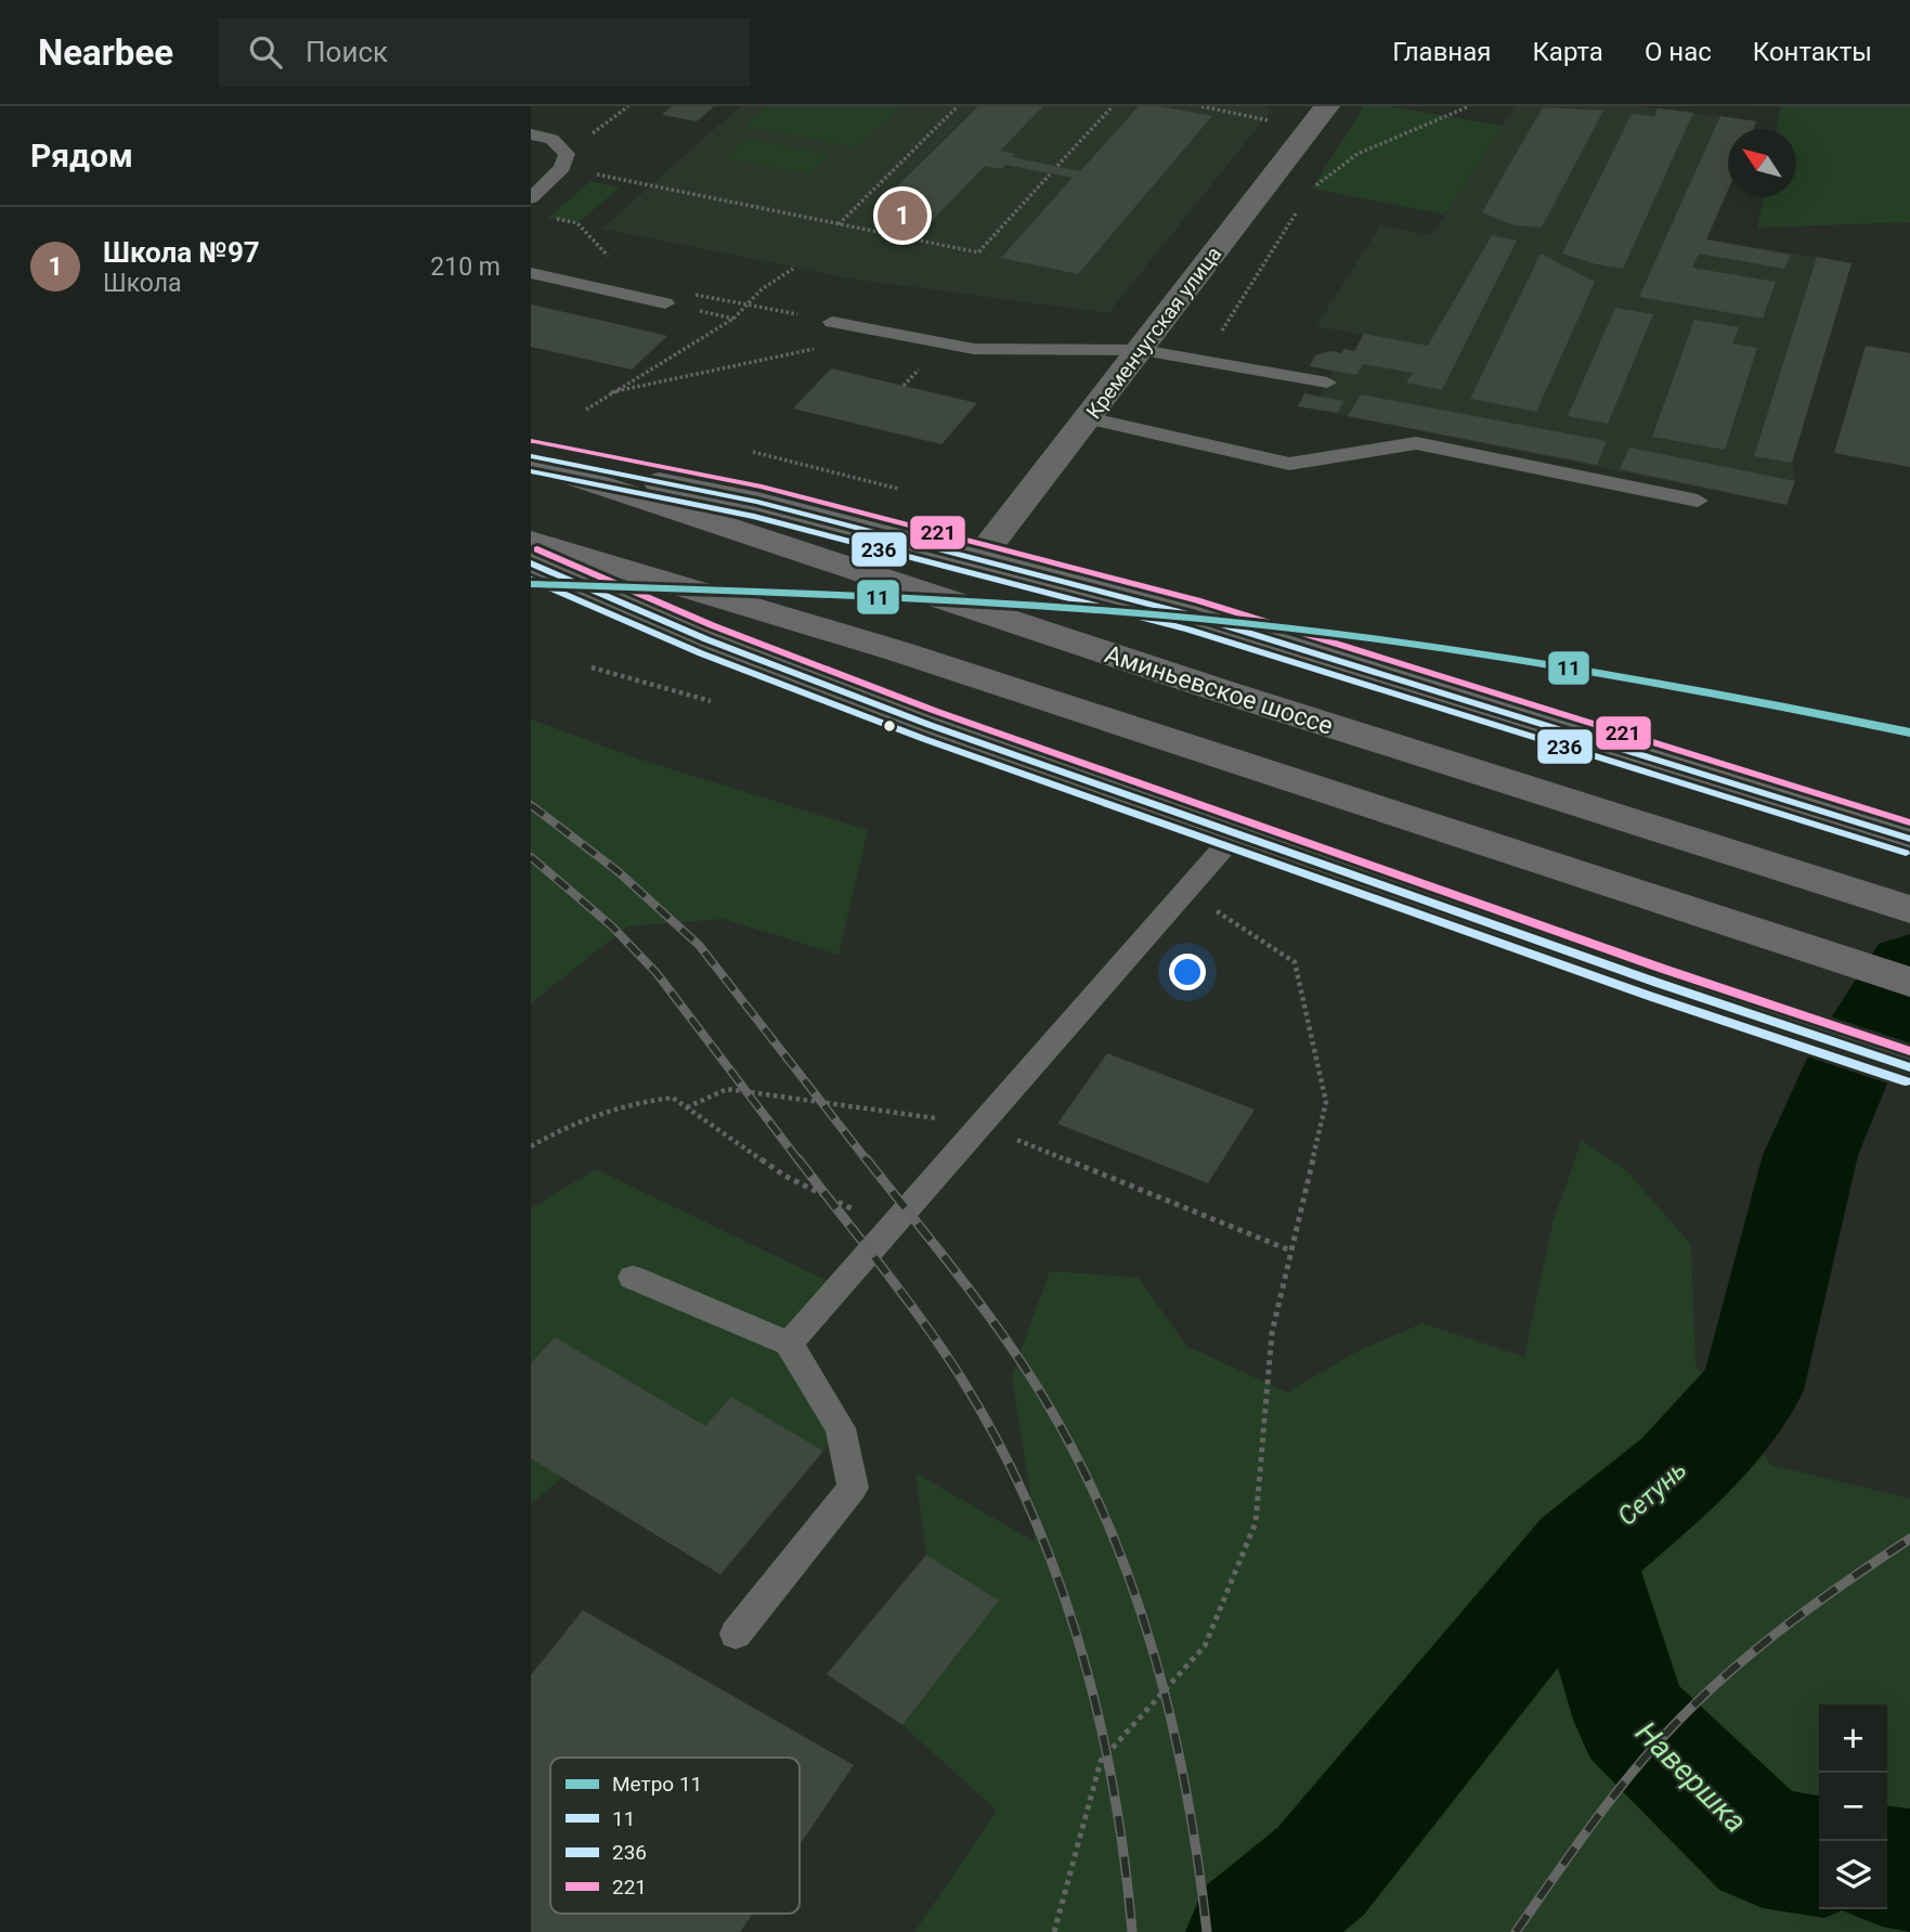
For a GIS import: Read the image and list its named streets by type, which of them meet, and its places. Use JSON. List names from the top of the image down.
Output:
{
  "streets": {
    "main road": ["Аминьевское шоссе"],
    "street": ["Кременчугская улица"]
  },
  "water": ["Сетунь", "Навершка"],
  "lines": [
    "transit line 221",
    "transit line 11",
    "transit line 236",
    "metro line 11"
  ],
  "legend": [
    "Метро 11",
    "11",
    "236",
    "221"
  ],
  "north": "top left",
  "page": {
    "header": "Nearbee",
    "search": "Поиск",
    "nav": [
      "Главная",
      "Карта",
      "О нас",
      "Контакты"
    ],
    "heading": "Рядом",
    "pins": "1",
    "list": [
      {
        "mark": "1",
        "name": "Школа №97",
        "note": "Школа",
        "value": "210 m"
      }
    ],
    "map_buttons": ["+", "−"]
  }
}
